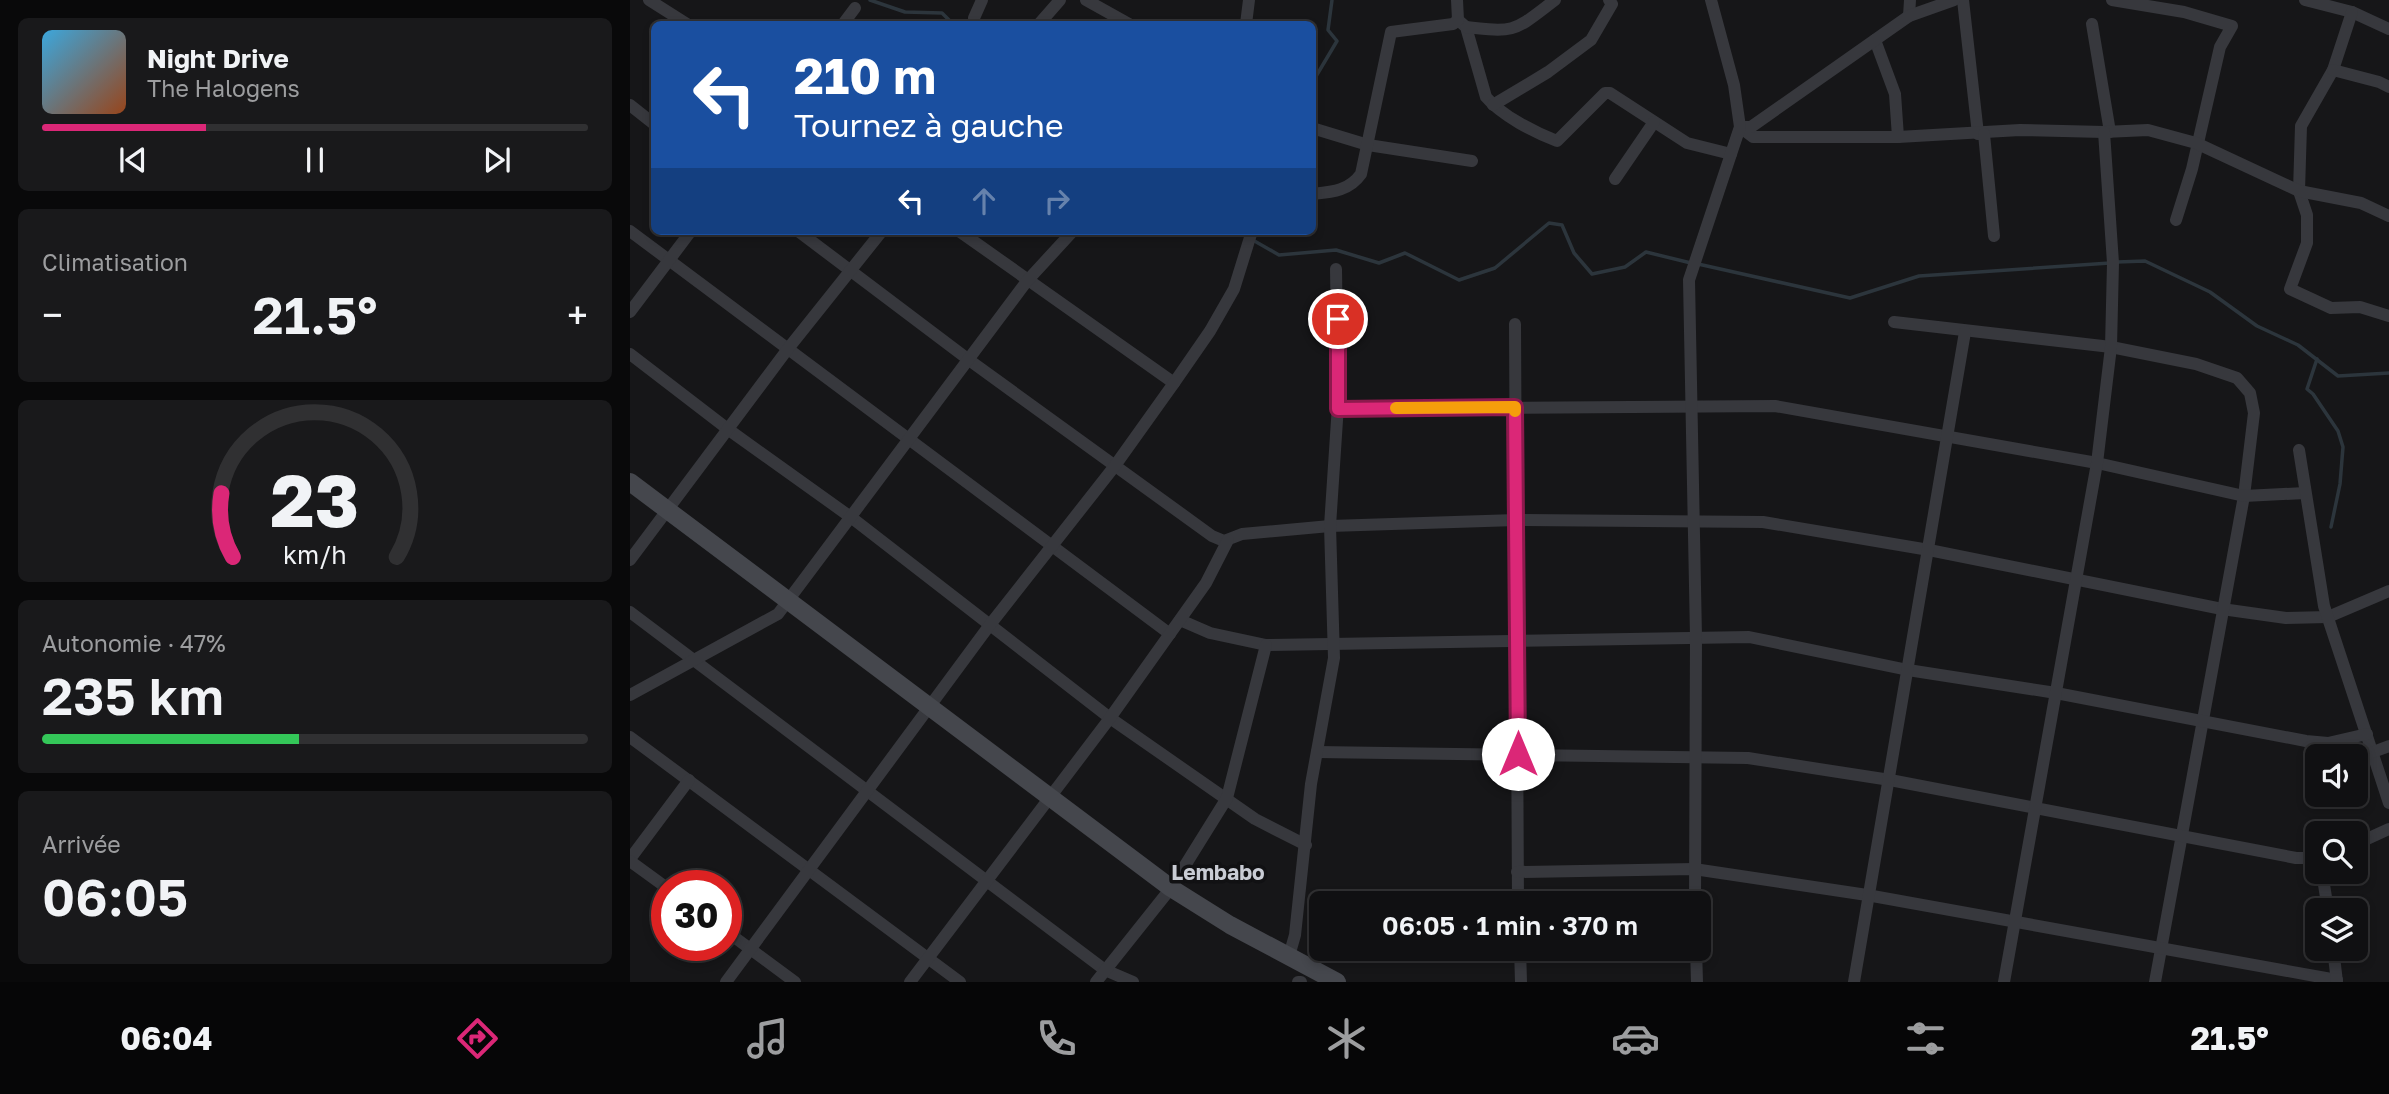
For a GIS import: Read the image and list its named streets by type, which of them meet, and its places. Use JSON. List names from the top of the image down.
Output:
{
  "districts": ["Lembabo"],
  "page": {
    "turn": ["210 m", "Tournez à gauche"],
    "song": ["Night Drive", "The Halogens"],
    "tile": [
      "Climatisation",
      ["Autonomie · 47%", "235 km"],
      ["Arrivée", "06:05"]
    ],
    "heat": ["−", "21.5°", "+"],
    "limit": "30",
    "trip": "06:05 · 1 min · 370 m",
    "tabs": ["06:04", "21.5°"],
    "gauge": ["23", "km/h"]
  }
}
